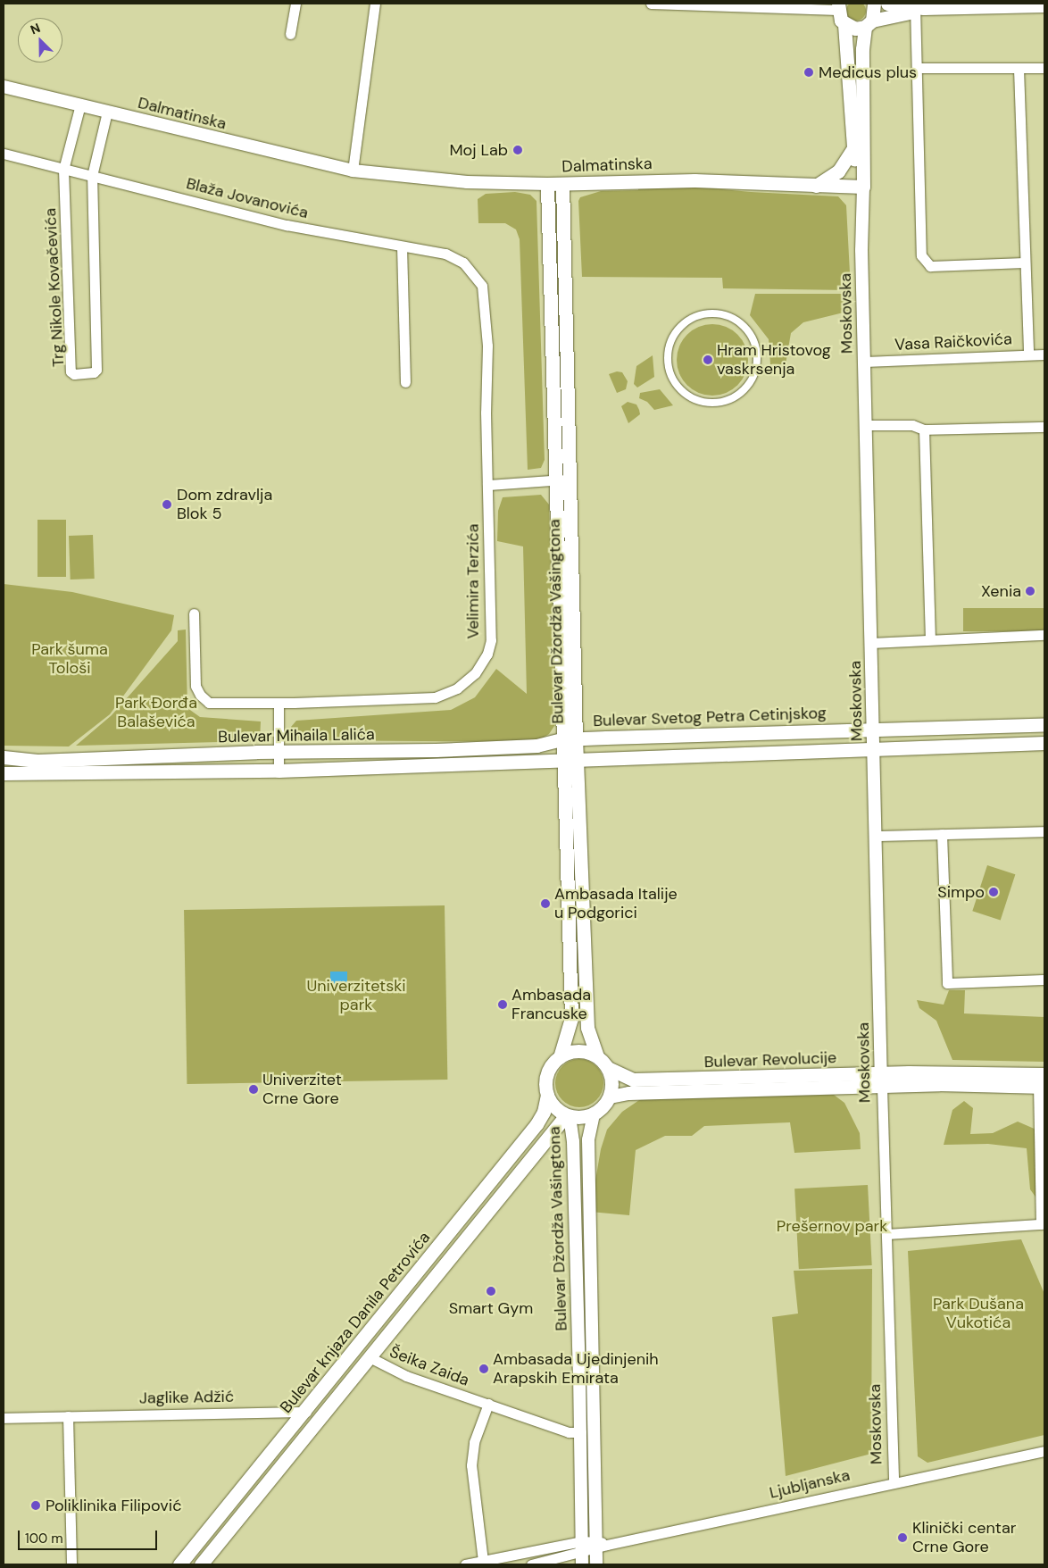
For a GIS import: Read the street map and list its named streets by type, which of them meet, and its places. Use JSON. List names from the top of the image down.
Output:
{
  "streets": {
    "main road": [
      "Dalmatinska",
      "Moskovska",
      "Bulevar Džordža Vašingtona",
      "Bulevar Svetog Petra Cetinjskog",
      "Bulevar Mihaila Lalića",
      "Bulevar Revolucije",
      "Bulevar knjaza Danila Petrovića"
    ],
    "street": [
      "Blaža Jovanovića",
      "Trg Nikole Kovačevića",
      "Vasa Raičkovića",
      "Velimira Terzića",
      "Šeika Zaida",
      "Jaglike Adžić",
      "Ljubljanska"
    ]
  },
  "crossings": [
    ["Dalmatinska", "Moskovska"],
    ["Dalmatinska", "Bulevar Džordža Vašingtona"],
    ["Blaža Jovanovića", "Trg Nikole Kovačevića"],
    ["Blaža Jovanovića", "Velimira Terzića"],
    ["Moskovska", "Vasa Raičkovića"],
    ["Moskovska", "Bulevar Svetog Petra Cetinjskog"],
    ["Moskovska", "Bulevar Revolucije"],
    ["Moskovska", "Ljubljanska"],
    ["Bulevar Džordža Vašingtona", "Bulevar Svetog Petra Cetinjskog"],
    ["Bulevar Džordža Vašingtona", "Bulevar Mihaila Lalića"],
    ["Bulevar Džordža Vašingtona", "Bulevar Revolucije"],
    ["Bulevar Džordža Vašingtona", "Bulevar knjaza Danila Petrovića"],
    ["Bulevar Džordža Vašingtona", "Šeika Zaida"],
    ["Bulevar Džordža Vašingtona", "Ljubljanska"],
    ["Bulevar Svetog Petra Cetinjskog", "Bulevar Mihaila Lalića"],
    ["Bulevar Revolucije", "Bulevar knjaza Danila Petrovića"],
    ["Bulevar knjaza Danila Petrovića", "Šeika Zaida"],
    ["Bulevar knjaza Danila Petrovića", "Jaglike Adžić"]
  ],
  "parks": [
    "Park šuma Tološi",
    "Park Đorđa Balaševića",
    "Univerzitetski park",
    "Prešernov park",
    "Park Dušana Vukotića"
  ],
  "places": [
    "Medicus plus",
    "Moj Lab",
    "Hram Hristovog vaskrsenja",
    "Dom zdravlja Blok 5",
    "Xenia",
    "Simpo",
    "Ambasada Italije u Podgorici",
    "Ambasada Francuske",
    "Univerzitet Crne Gore",
    "Smart Gym",
    "Ambasada Ujedinjenih Arapskih Emirata",
    "Poliklinika Filipović",
    "Klinički centar Crne Gore"
  ],
  "scale_bar": "100 m",
  "north": "top left"
}
